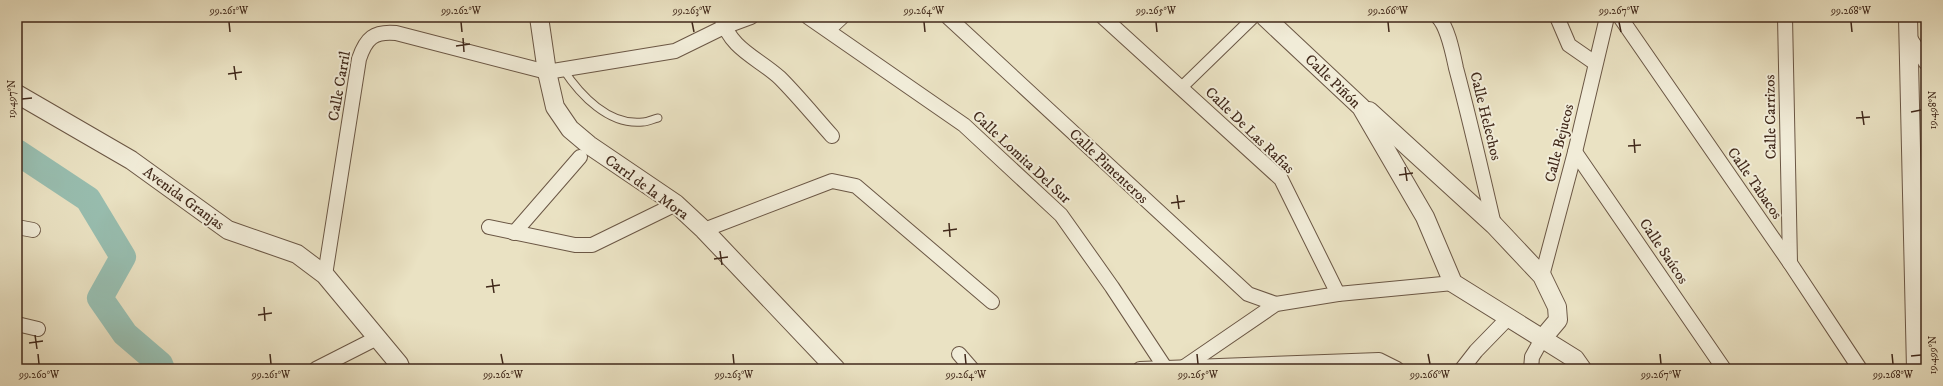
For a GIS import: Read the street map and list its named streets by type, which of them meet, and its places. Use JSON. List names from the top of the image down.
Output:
{
  "streets": {
    "street": [
      "Calle Piñón",
      "Calle Carril",
      "Calle Helechos",
      "Calle Carrizos",
      "Calle De Las Rafias",
      "Calle Bejucos",
      "Calle Lomita Del Sur",
      "Calle Pimenteros",
      "Calle Tabacos",
      "Carrl de la Mora",
      "Avenida Granjas",
      "Calle Saúcos"
    ]
  },
  "crossings": [
    ["Calle Piñón", "Calle Pimenteros"],
    ["Calle Carril", "Carrl de la Mora"],
    ["Calle Carril", "Avenida Granjas"],
    ["Calle Carrizos", "Calle Tabacos"],
    ["Calle De Las Rafias", "Calle Pimenteros"],
    ["Calle Bejucos", "Calle Saúcos"]
  ],
  "coordinates": [
    "99.261°W",
    "99.262°W",
    "99.263°W",
    "99.264°W",
    "99.265°W",
    "99.266°W",
    "99.267°W",
    "99.268°W",
    "19.497°N",
    "19.498°N",
    "19.499°N",
    "99.260°W"
  ]
}
